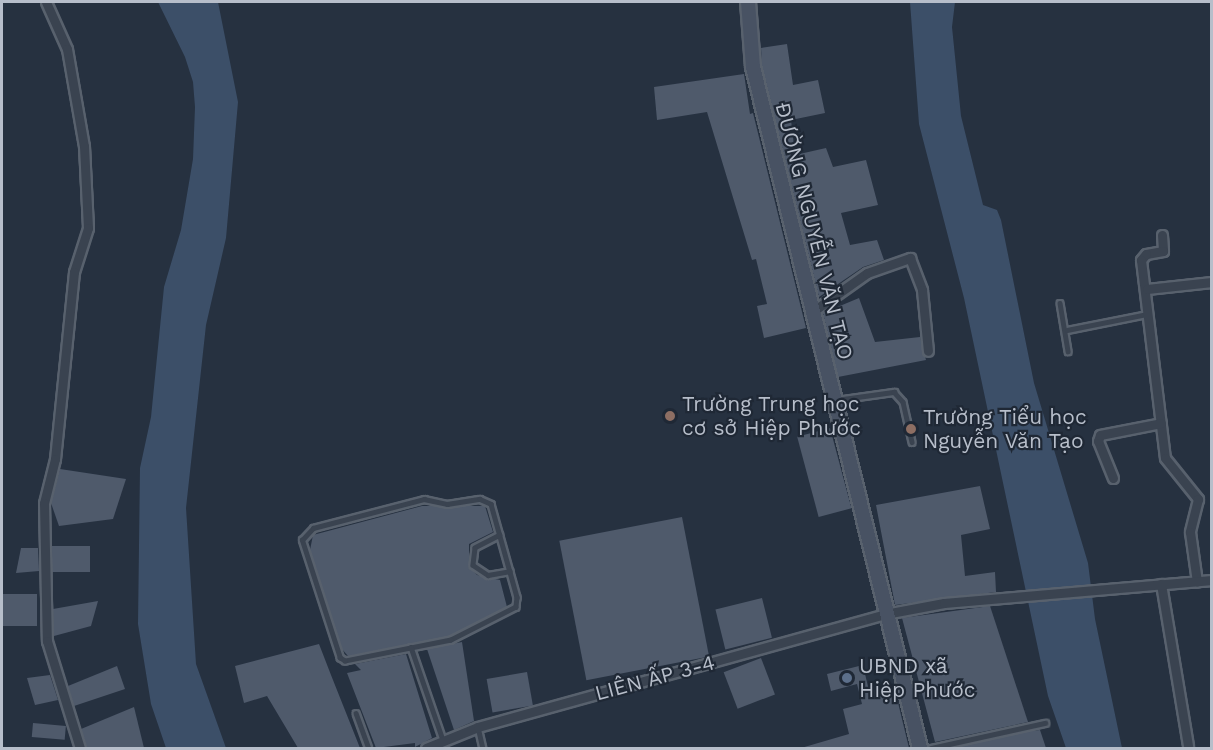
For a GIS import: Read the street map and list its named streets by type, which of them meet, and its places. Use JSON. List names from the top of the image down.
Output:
{
  "streets": {
    "main road": ["ĐƯỜNG NGUYỄN VĂN TẠO"],
    "street": ["LIÊN ẤP 3-4"]
  },
  "crossings": [
    ["ĐƯỜNG NGUYỄN VĂN TẠO", "LIÊN ẤP 3-4"]
  ],
  "places": ["Trường Trung học cơ sở Hiệp Phước", "Trường Tiểu học Nguyễn Văn Tạo", "UBND xã Hiệp Phước"]
}
